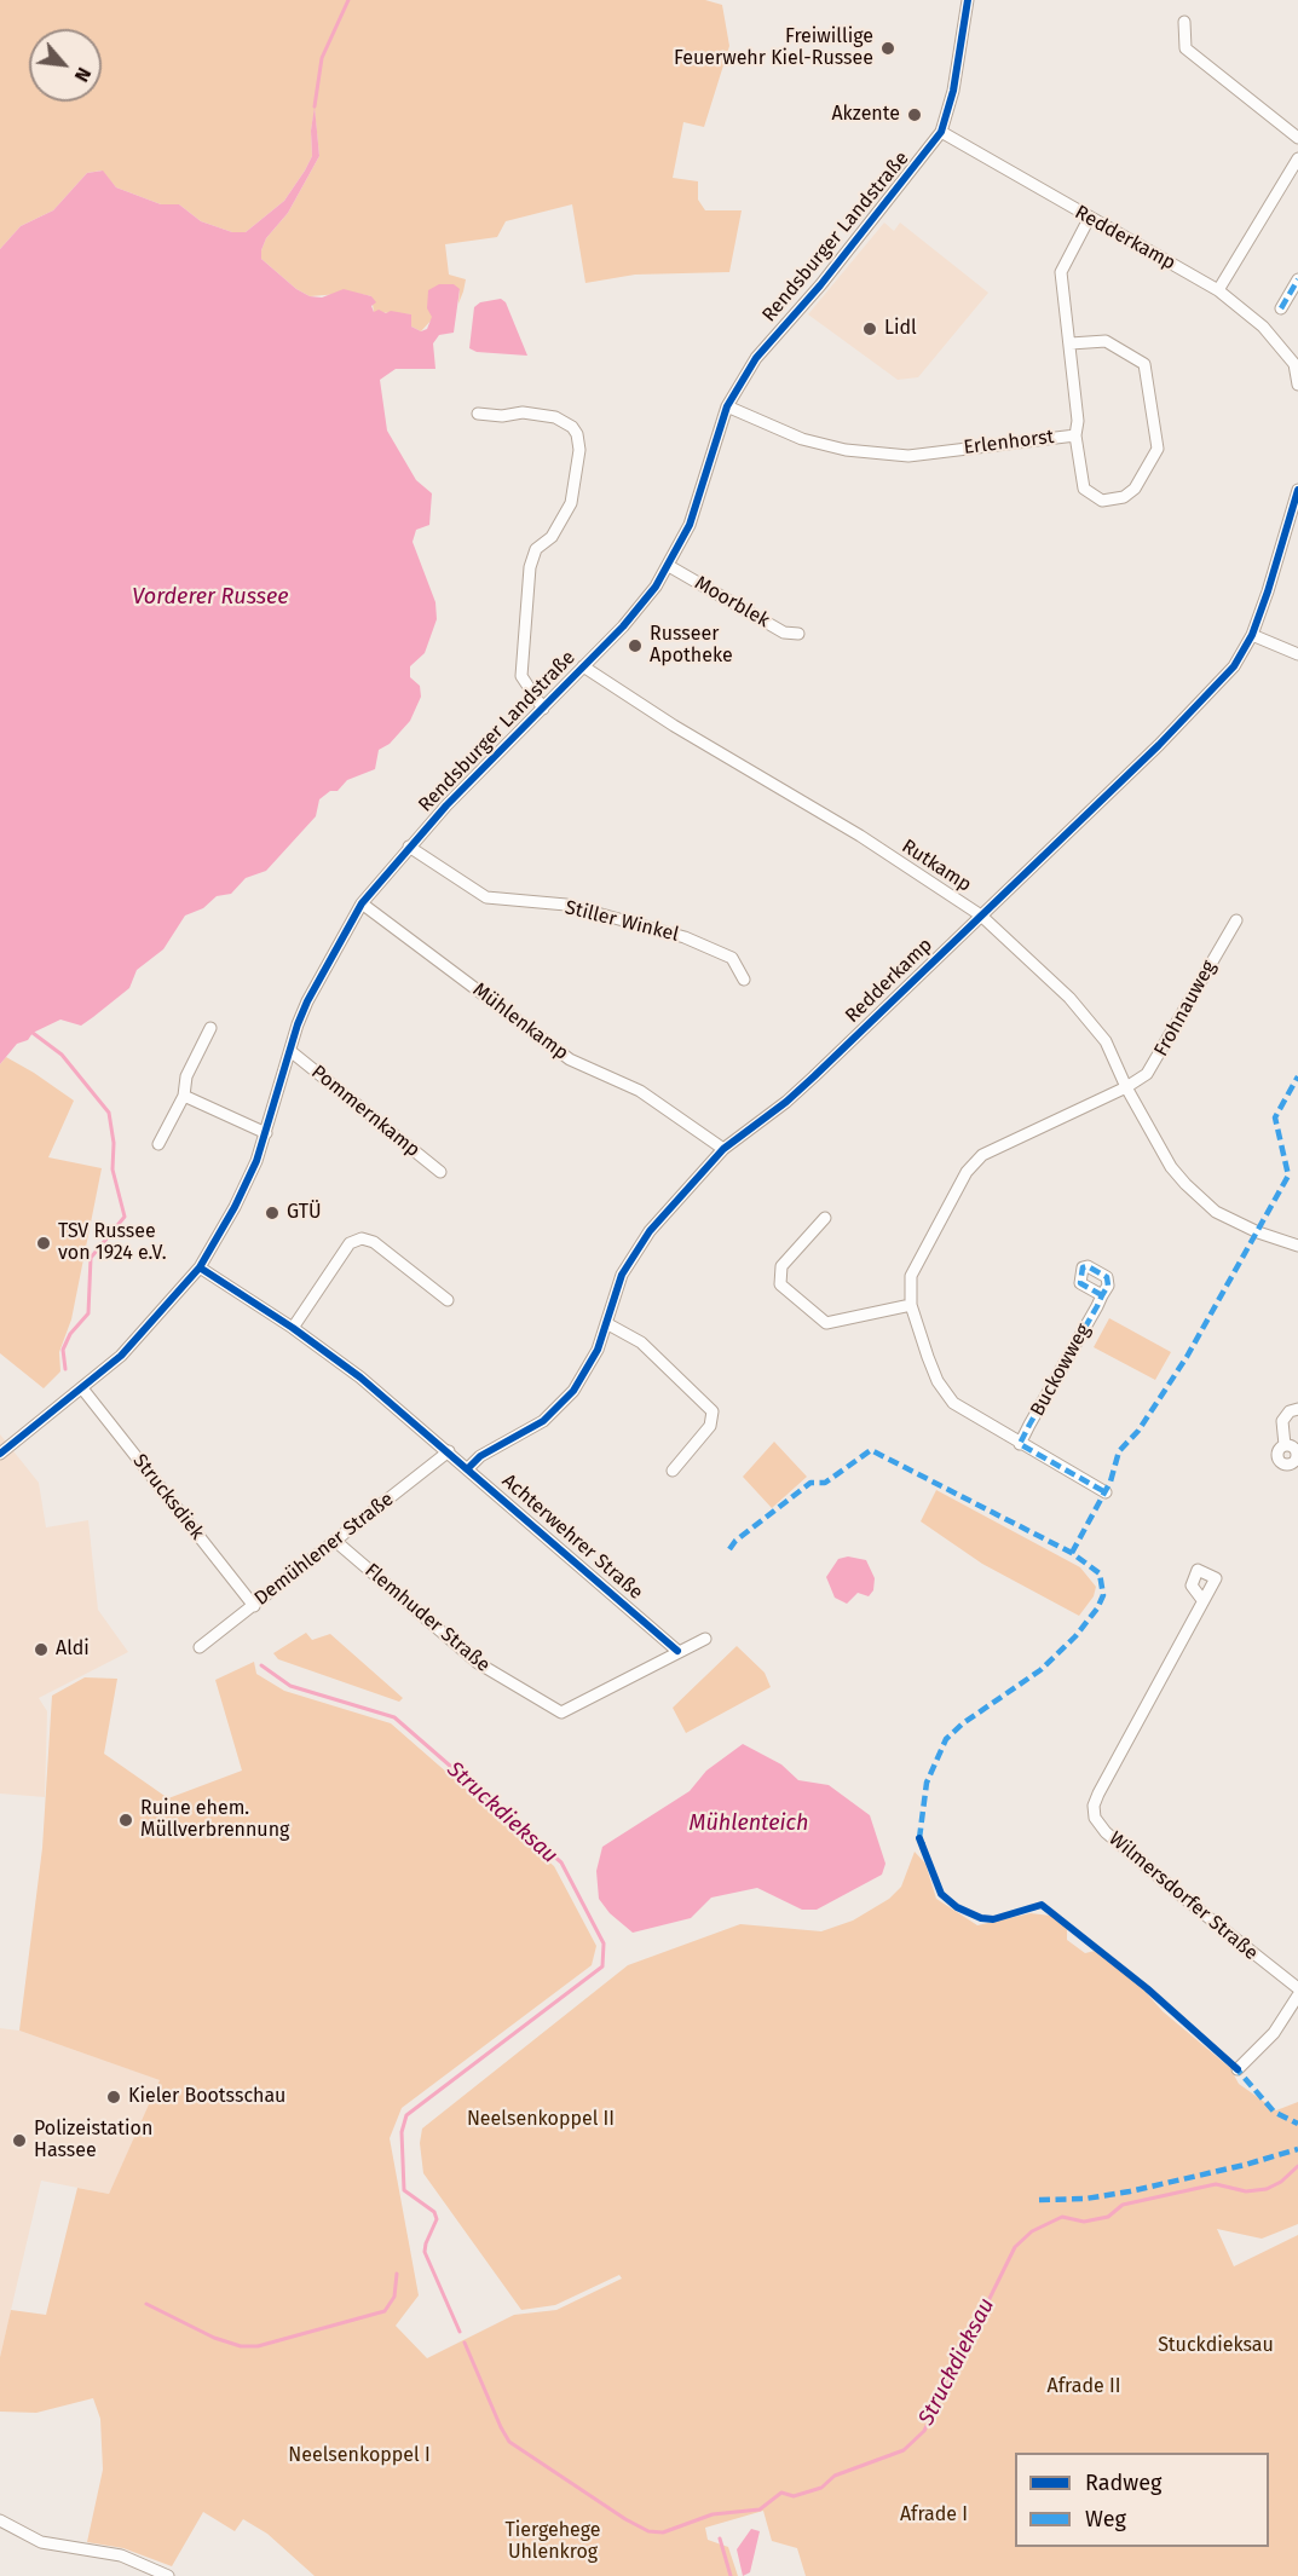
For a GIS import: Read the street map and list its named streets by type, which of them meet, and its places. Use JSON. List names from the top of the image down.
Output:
{
  "streets": {
    "street": [
      "Rendsburger Landstraße",
      "Redderkamp",
      "Erlenhorst",
      "Moorblek",
      "Rutkamp",
      "Stiller Winkel",
      "Frohnauweg",
      "Mühlenkamp",
      "Pommernkamp",
      "Buckowweg",
      "Strucksdiek",
      "Achterwehrer Straße",
      "Demühlener Straße",
      "Flemhuder Straße",
      "Wilmersdorfer Straße"
    ]
  },
  "crossings": [
    ["Rendsburger Landstraße", "Redderkamp"],
    ["Rendsburger Landstraße", "Erlenhorst"],
    ["Rendsburger Landstraße", "Moorblek"],
    ["Rendsburger Landstraße", "Rutkamp"],
    ["Rendsburger Landstraße", "Stiller Winkel"],
    ["Rendsburger Landstraße", "Mühlenkamp"],
    ["Rendsburger Landstraße", "Pommernkamp"],
    ["Rendsburger Landstraße", "Strucksdiek"],
    ["Rendsburger Landstraße", "Achterwehrer Straße"],
    ["Redderkamp", "Erlenhorst"],
    ["Redderkamp", "Rutkamp"],
    ["Redderkamp", "Mühlenkamp"],
    ["Redderkamp", "Achterwehrer Straße"],
    ["Rutkamp", "Frohnauweg"],
    ["Strucksdiek", "Demühlener Straße"],
    ["Achterwehrer Straße", "Demühlener Straße"],
    ["Achterwehrer Straße", "Flemhuder Straße"],
    ["Demühlener Straße", "Flemhuder Straße"]
  ],
  "water": ["Vorderer Russee", "Struckdieksau", "Mühlenteich"],
  "parks": [
    "Neelsenkoppel II",
    "Stuckdieksau",
    "Afrade II",
    "Neelsenkoppel I",
    "Afrade I",
    "Tiergehege Uhlenkrog"
  ],
  "places": [
    "Freiwillige Feuerwehr Kiel-Russee",
    "Akzente",
    "Lidl",
    "Russeer Apotheke",
    "GTÜ",
    "TSV Russee von 1924 e.V.",
    "Aldi",
    "Ruine ehem. Müllverbrennung",
    "Kieler Bootsschau",
    "Polizeistation Hassee"
  ],
  "legend": ["Radweg", "Weg"],
  "north": "bottom right"
}
